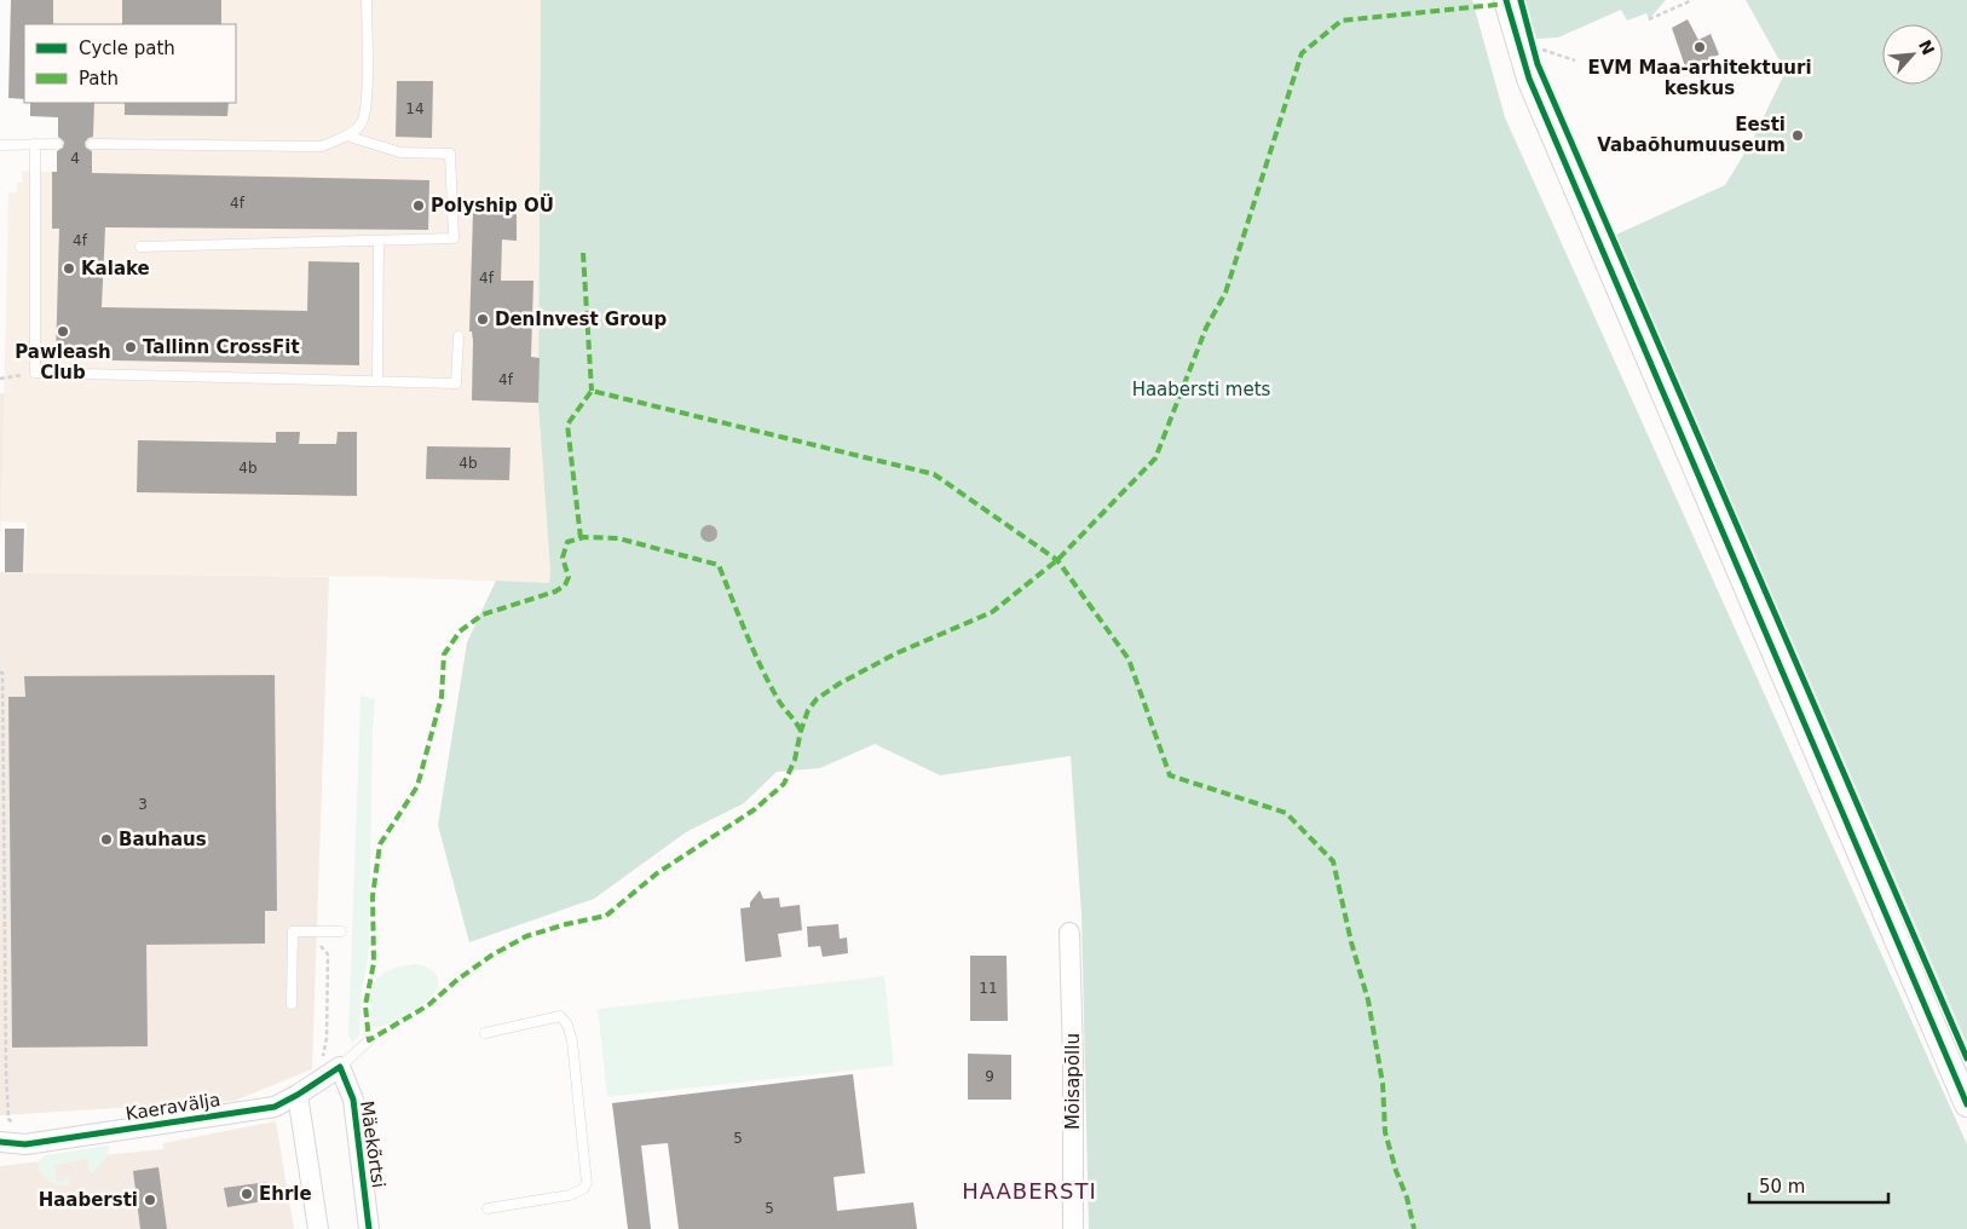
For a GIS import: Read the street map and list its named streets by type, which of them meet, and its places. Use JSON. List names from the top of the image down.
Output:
{
  "streets": {
    "street": ["Mõisapõllu", "Kaeravälja", "Mäekõrtsi"]
  },
  "crossings": [
    ["Kaeravälja", "Mäekõrtsi"]
  ],
  "districts": ["HAABERSTI"],
  "parks": ["Haabersti mets"],
  "places": [
    "EVM Maa-arhitektuuri keskus",
    "Eesti Vabaõhumuuseum",
    "Polyship OÜ",
    "Kalake",
    "DenInvest Group",
    "Pawleash Club",
    "Tallinn CrossFit",
    "Bauhaus",
    "Ehrle",
    "Haabersti"
  ],
  "house_numbers": [
    "14",
    "4",
    "4f",
    "4f",
    "4f",
    "4f",
    "4b",
    "4b",
    "3",
    "11",
    "9",
    "5",
    "5"
  ],
  "legend": ["Cycle path", "Path"],
  "scale_bar": "50 m",
  "north": "top right"
}
